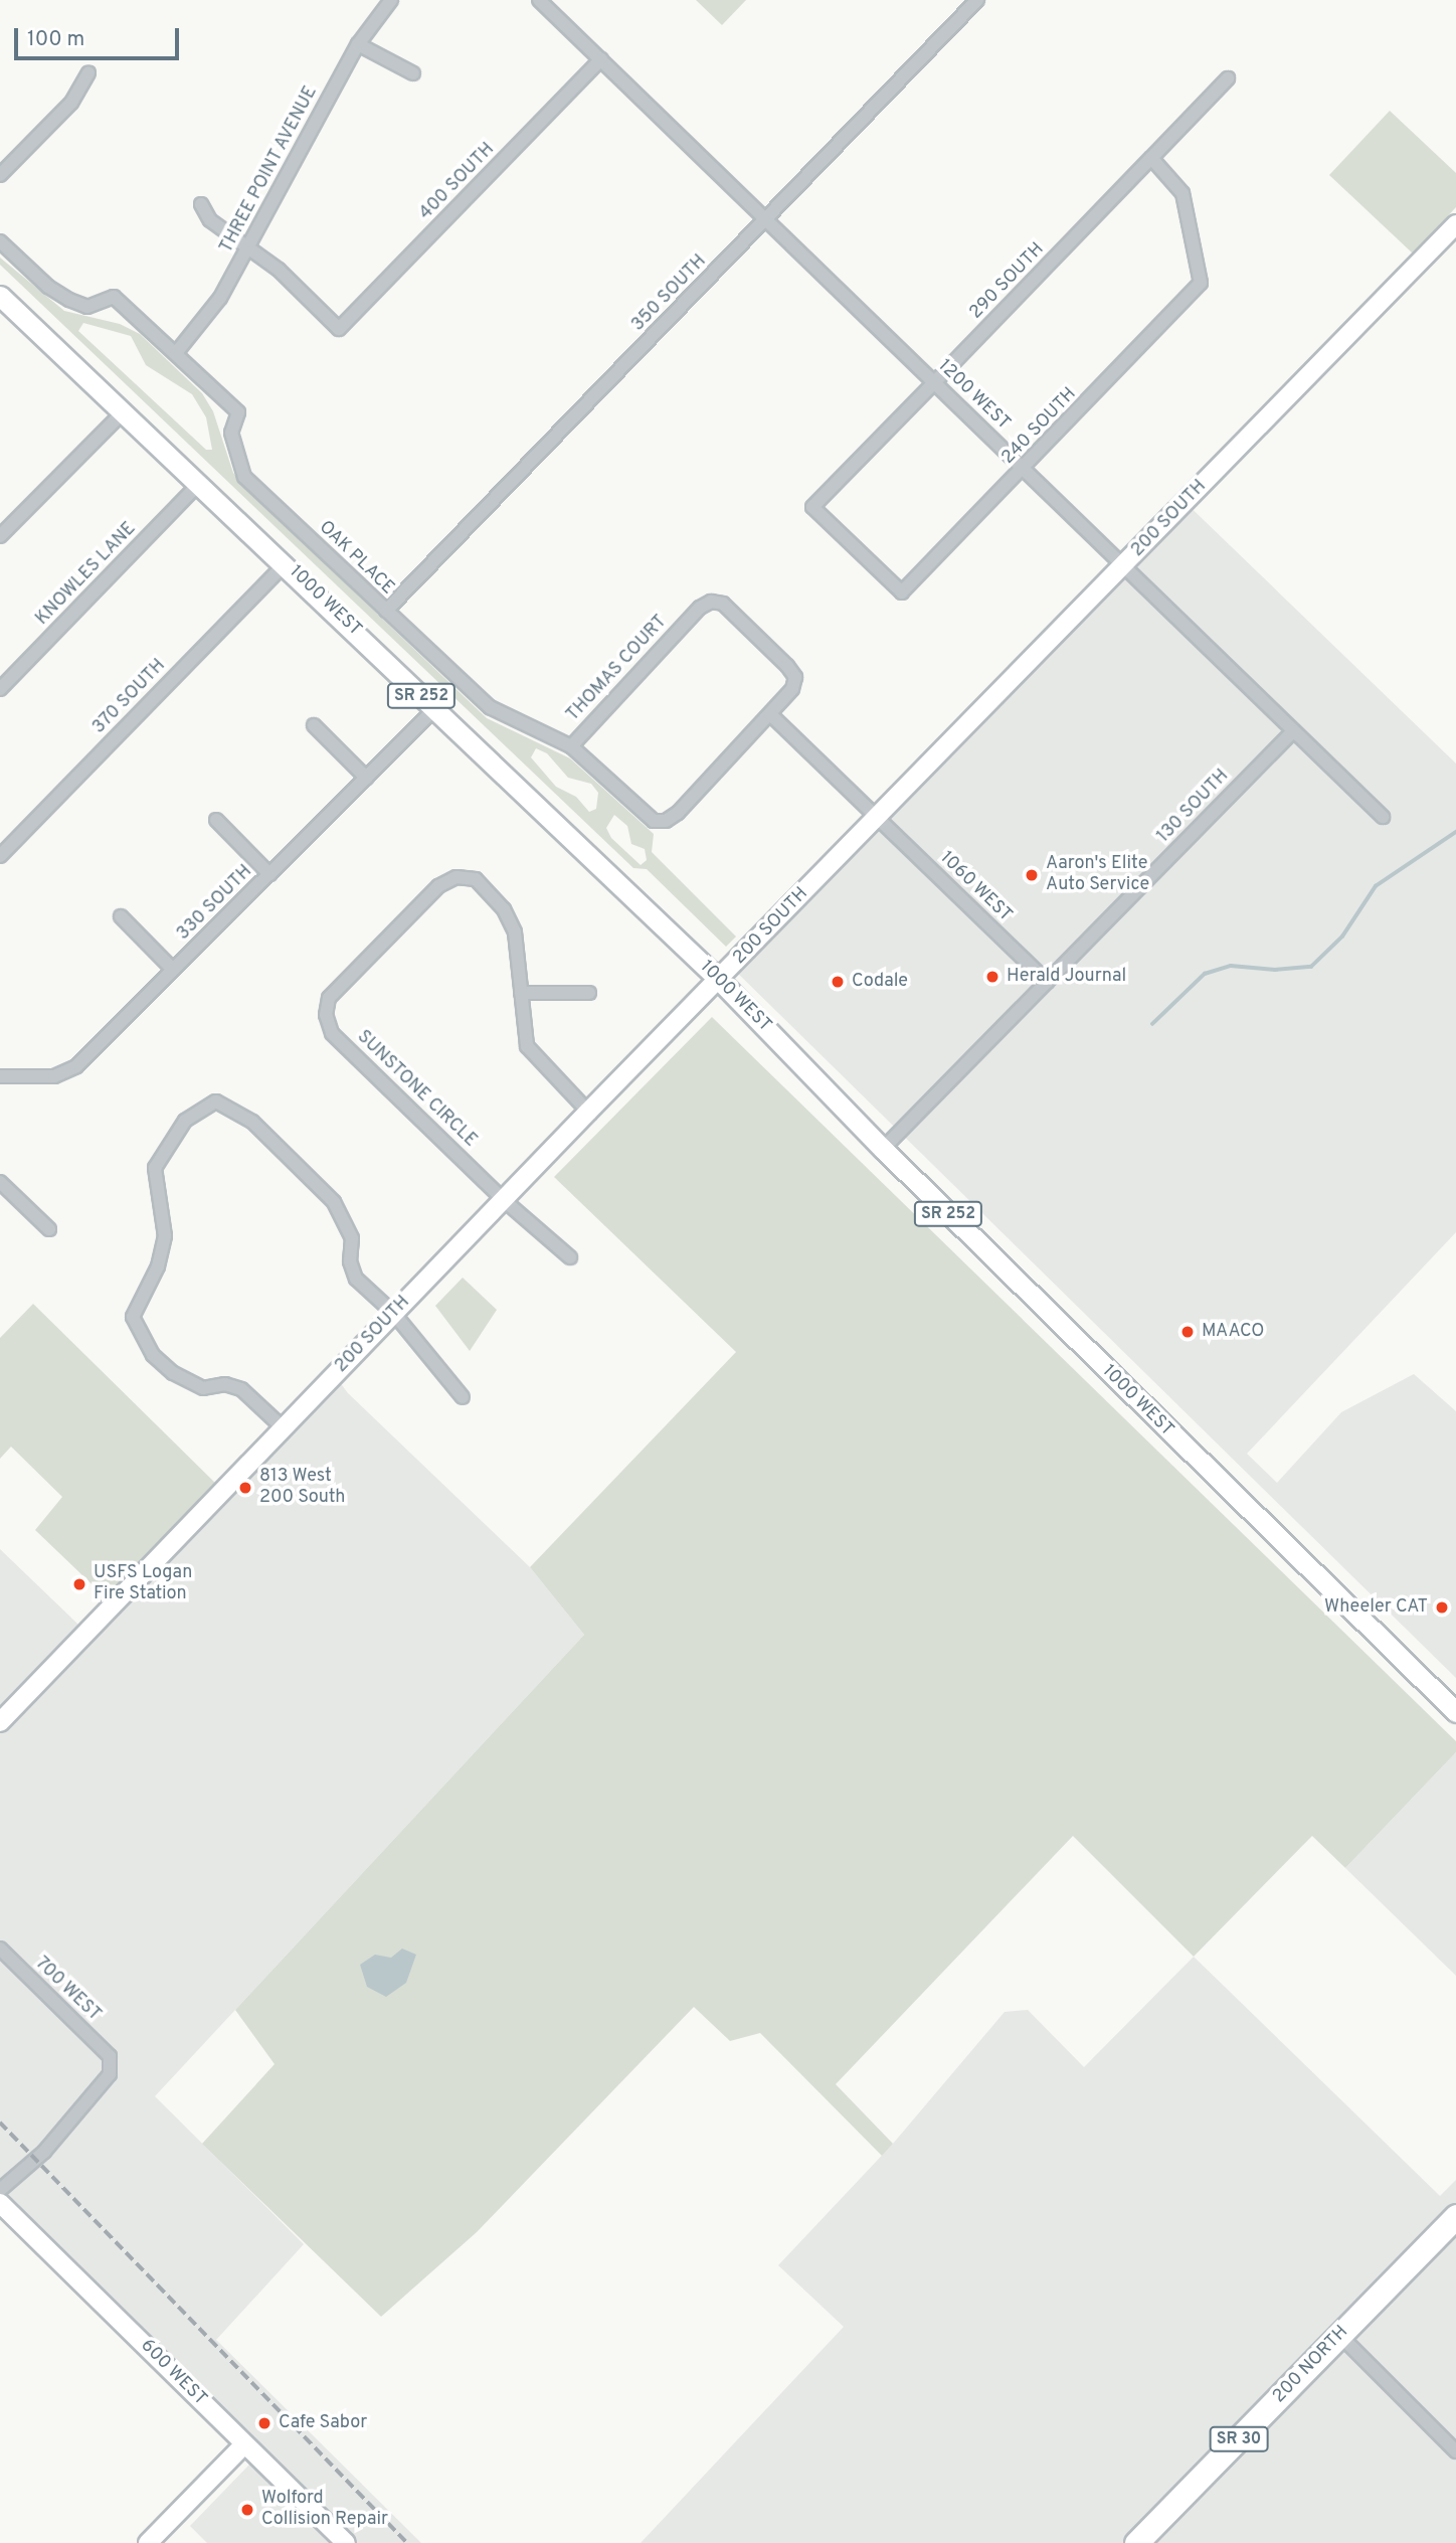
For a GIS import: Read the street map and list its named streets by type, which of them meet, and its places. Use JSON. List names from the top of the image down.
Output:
{
  "streets": {
    "highway": ["200 NORTH", "SR 30"],
    "main road": ["1000 WEST", "SR 252"],
    "street": [
      "THREE POINT AVENUE",
      "400 SOUTH",
      "290 SOUTH",
      "350 SOUTH",
      "1200 WEST",
      "240 SOUTH",
      "200 SOUTH",
      "OAK PLACE",
      "KNOWLES LANE",
      "THOMAS COURT",
      "370 SOUTH",
      "130 SOUTH",
      "1060 WEST",
      "330 SOUTH",
      "SUNSTONE CIRCLE",
      "700 WEST",
      "600 WEST"
    ]
  },
  "crossings": [
    ["THREE POINT AVENUE", "400 SOUTH"],
    ["THREE POINT AVENUE", "OAK PLACE"],
    ["400 SOUTH", "1200 WEST"],
    ["290 SOUTH", "1200 WEST"],
    ["290 SOUTH", "240 SOUTH"],
    ["350 SOUTH", "1200 WEST"],
    ["350 SOUTH", "OAK PLACE"],
    ["1200 WEST", "240 SOUTH"],
    ["1200 WEST", "200 SOUTH"],
    ["1200 WEST", "130 SOUTH"],
    ["200 SOUTH", "1000 WEST"],
    ["200 SOUTH", "1060 WEST"],
    ["200 SOUTH", "SUNSTONE CIRCLE"],
    ["OAK PLACE", "THOMAS COURT"],
    ["KNOWLES LANE", "1000 WEST"],
    ["1000 WEST", "370 SOUTH"],
    ["1000 WEST", "130 SOUTH"],
    ["1000 WEST", "330 SOUTH"],
    ["130 SOUTH", "1060 WEST"]
  ],
  "places": [
    "Aaron's Elite Auto Service",
    "Herald Journal",
    "Codale",
    "MAACO",
    "813 West 200 South",
    "USFS Logan Fire Station",
    "Wheeler CAT",
    "Cafe Sabor",
    "Wolford Collision Repair"
  ],
  "scale_bar": "100 m"
}
